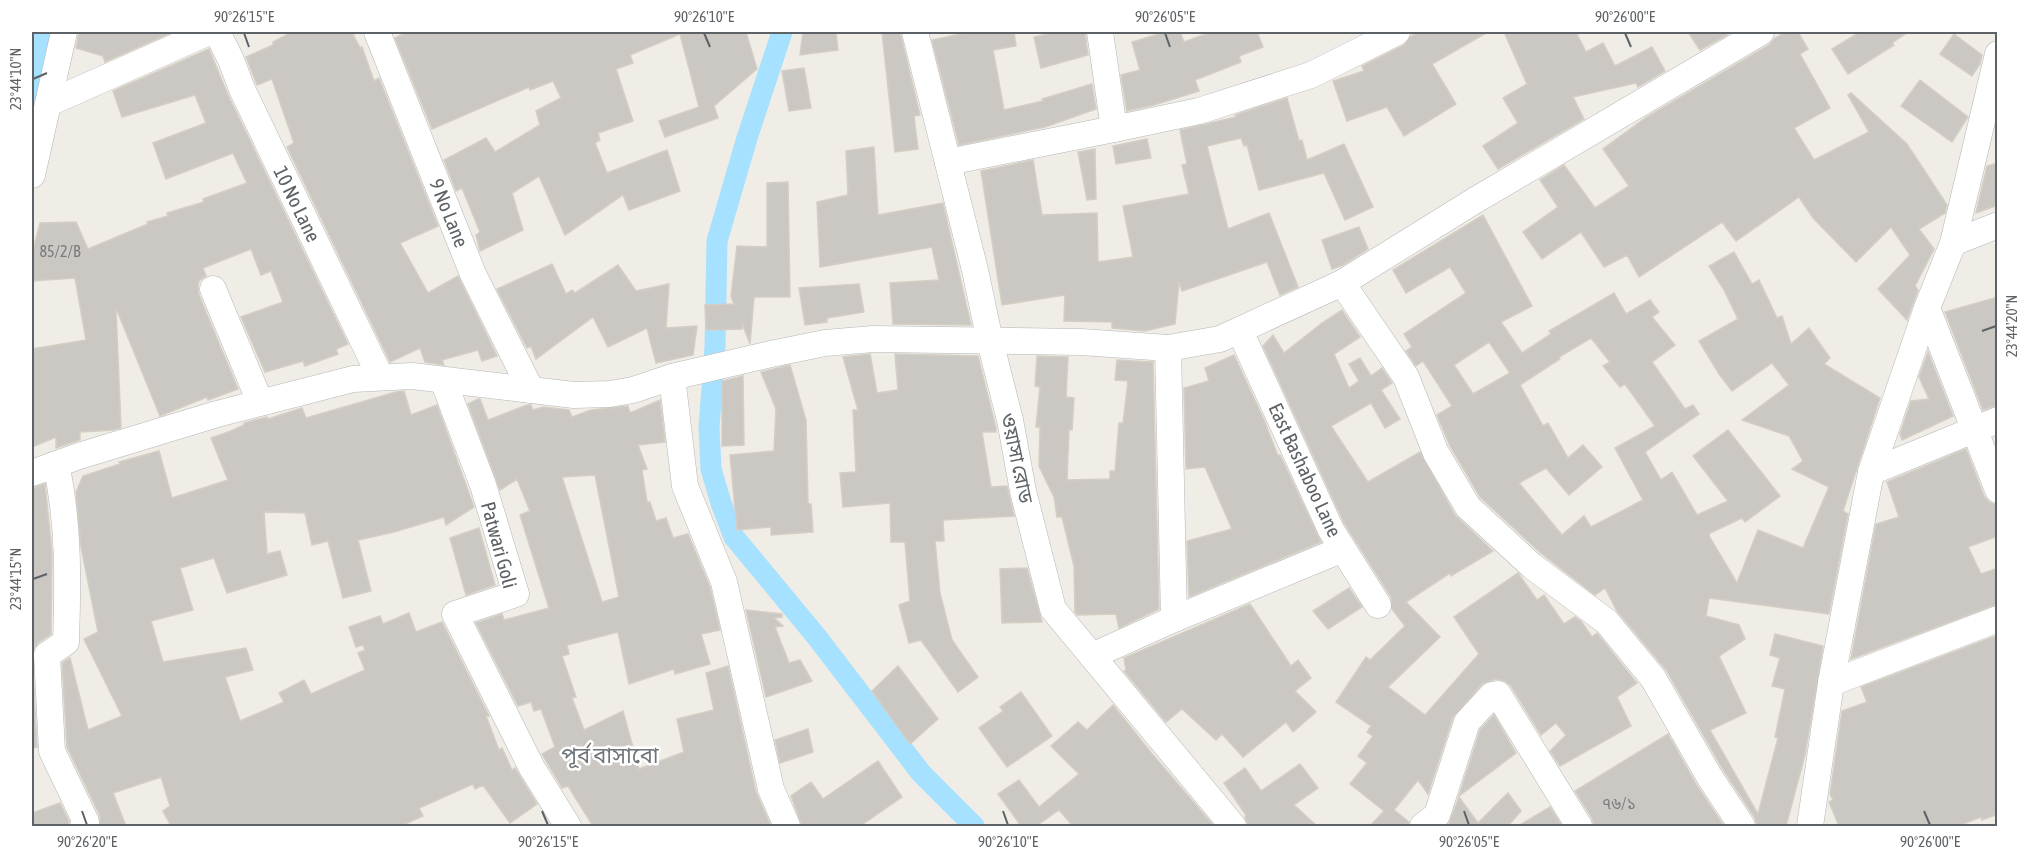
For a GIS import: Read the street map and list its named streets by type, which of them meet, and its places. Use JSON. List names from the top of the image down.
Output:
{
  "streets": {
    "street": [
      "10 No Lane",
      "9 No Lane",
      "ওয়াসা রোড",
      "East Bashaboo Lane",
      "Patwari Goli"
    ]
  },
  "districts": ["পূর্ব বাসাবো"],
  "house_numbers": ["85/2/B", "৭৬/১"],
  "coordinates": [
    "90°26'15\"E",
    "90°26'10\"E",
    "90°26'05\"E",
    "90°26'00\"E",
    "23°44'10\"N",
    "23°44'20\"N",
    "23°44'15\"N",
    "90°26'20\"E"
  ]
}
